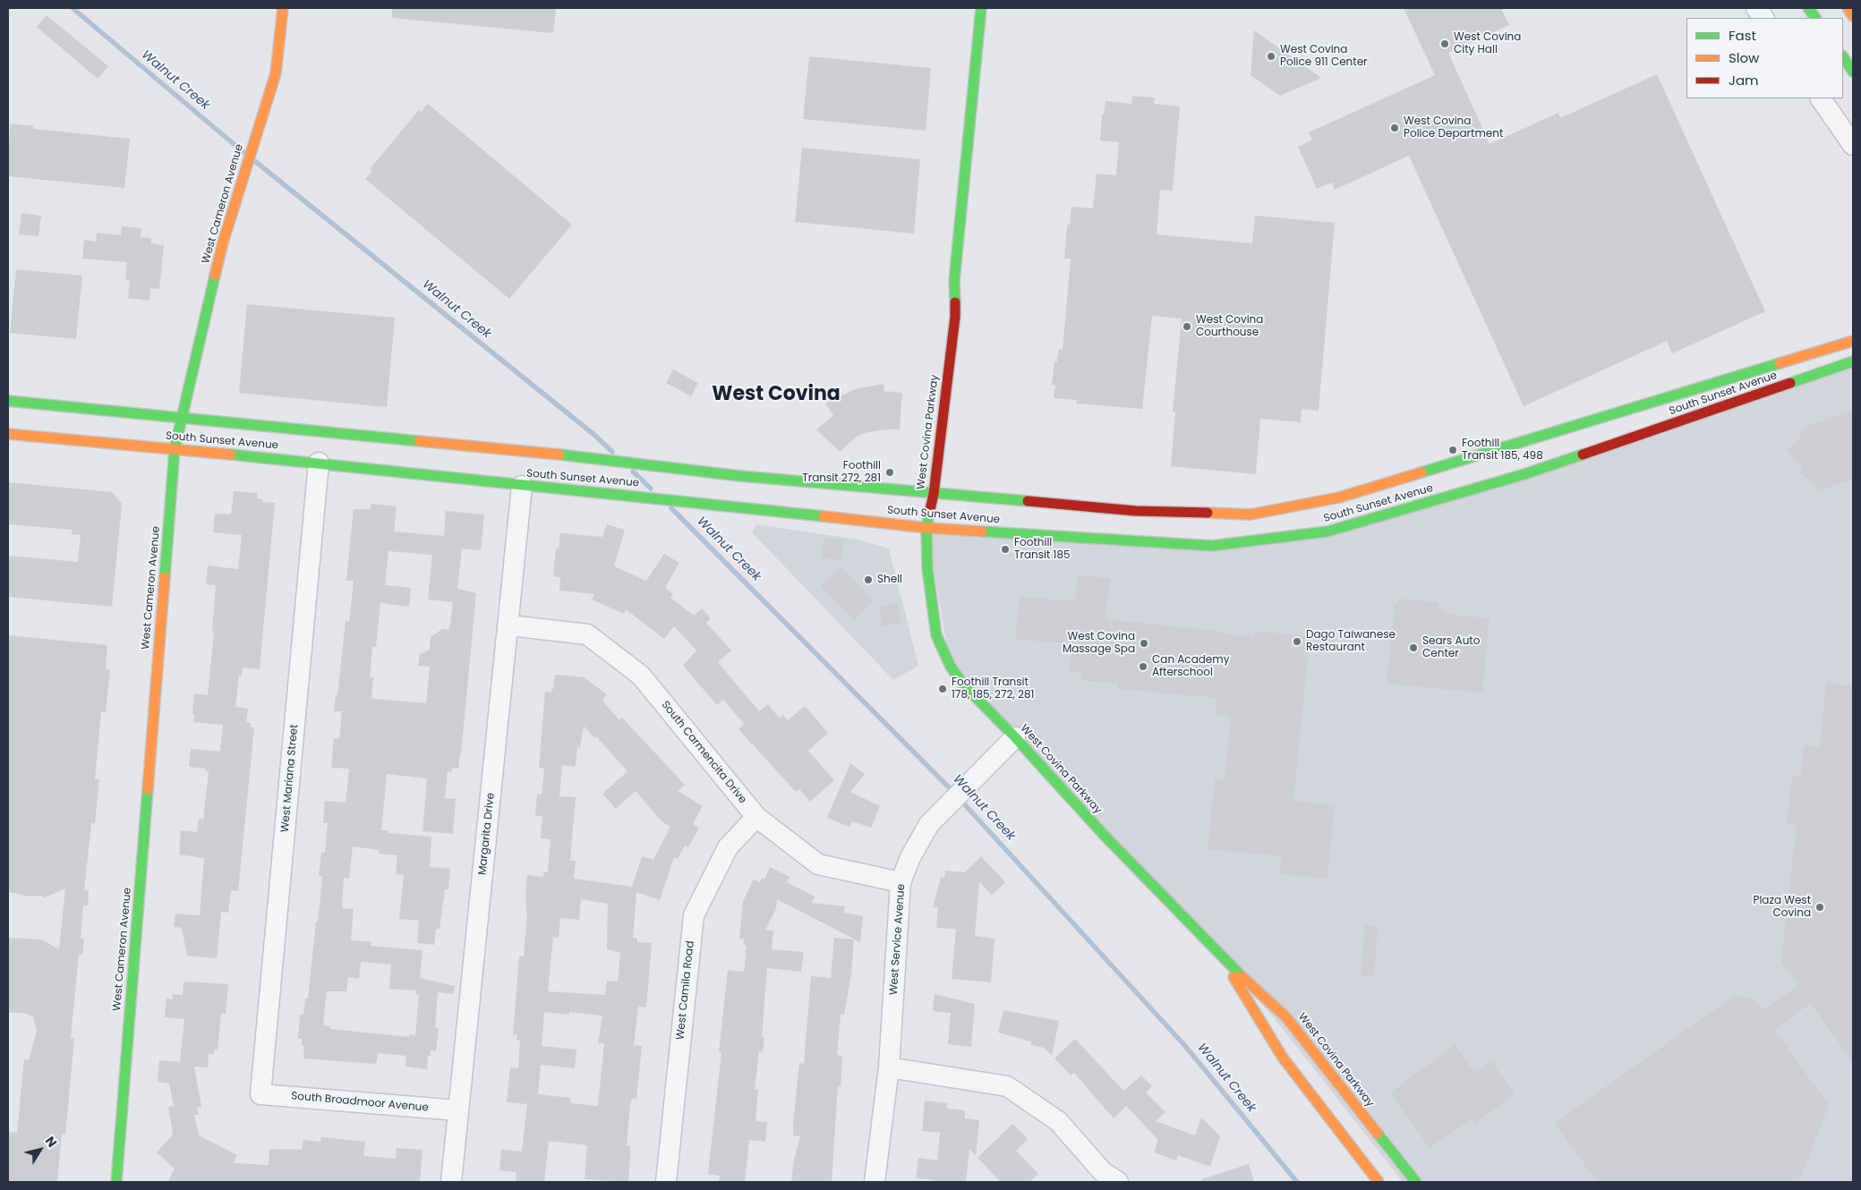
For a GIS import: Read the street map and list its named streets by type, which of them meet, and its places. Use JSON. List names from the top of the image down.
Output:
{
  "streets": {
    "main road": ["West Cameron Avenue", "South Sunset Avenue", "West Covina Parkway"],
    "street": [
      "South Carmencita Drive",
      "West Mariana Street",
      "Margarita Drive",
      "West Service Avenue",
      "West Camila Road",
      "South Broadmoor Avenue"
    ]
  },
  "crossings": [
    ["West Cameron Avenue", "South Sunset Avenue"],
    ["South Sunset Avenue", "West Covina Parkway"],
    ["South Sunset Avenue", "West Mariana Street"],
    ["South Sunset Avenue", "Margarita Drive"],
    ["West Covina Parkway", "West Service Avenue"],
    ["South Carmencita Drive", "Margarita Drive"],
    ["South Carmencita Drive", "West Service Avenue"],
    ["South Carmencita Drive", "West Camila Road"],
    ["West Mariana Street", "South Broadmoor Avenue"],
    ["Margarita Drive", "South Broadmoor Avenue"]
  ],
  "districts": ["West Covina"],
  "water": ["Walnut Creek"],
  "places": [
    "West Covina City Hall",
    "West Covina Police 911 Center",
    "West Covina Police Department",
    "West Covina Courthouse",
    "Foothill Transit 185, 498",
    "Foothill Transit 272, 281",
    "Foothill Transit 185",
    "Shell",
    "Dago Taiwanese Restaurant",
    "West Covina Massage Spa",
    "Sears Auto Center",
    "Can Academy Afterschool",
    "Foothill Transit 178, 185, 272, 281",
    "Plaza West Covina"
  ],
  "legend": ["Fast", "Slow", "Jam"],
  "north": "top right"
}
